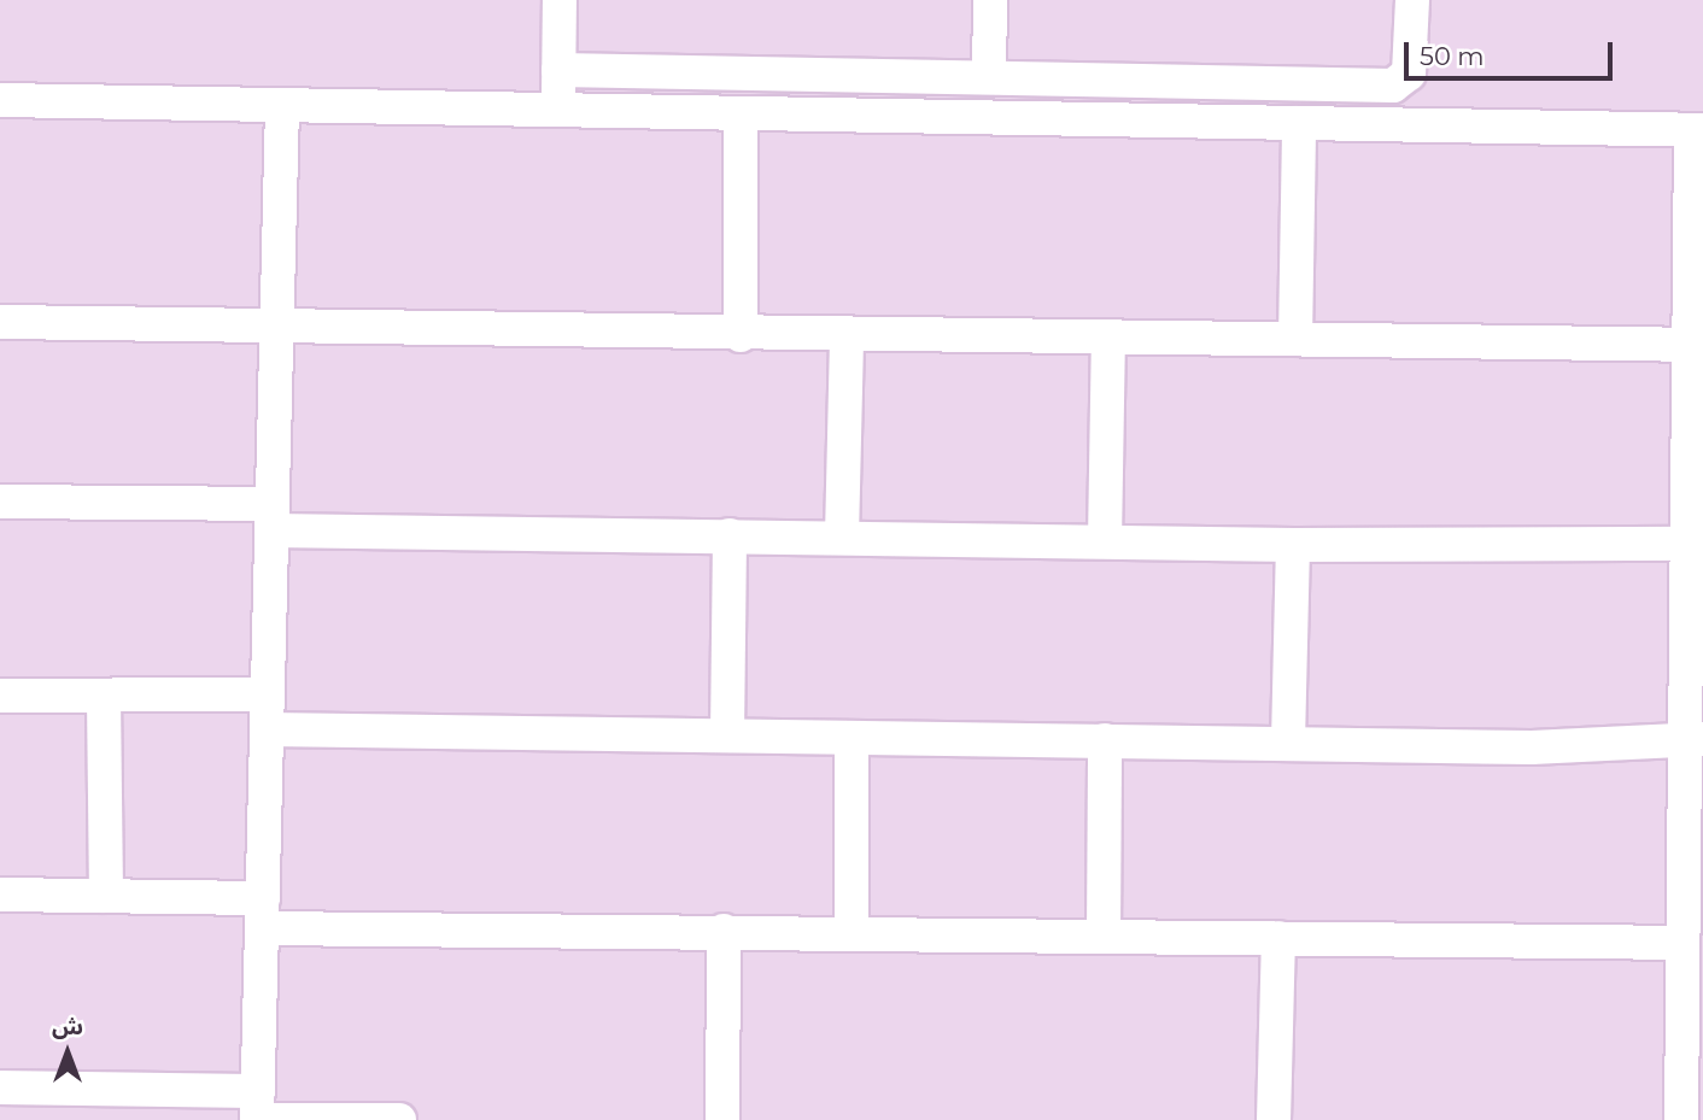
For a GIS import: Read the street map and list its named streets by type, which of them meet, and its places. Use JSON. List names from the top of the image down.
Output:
{
  "scale_bar": "50 m",
  "north": "top"
}
